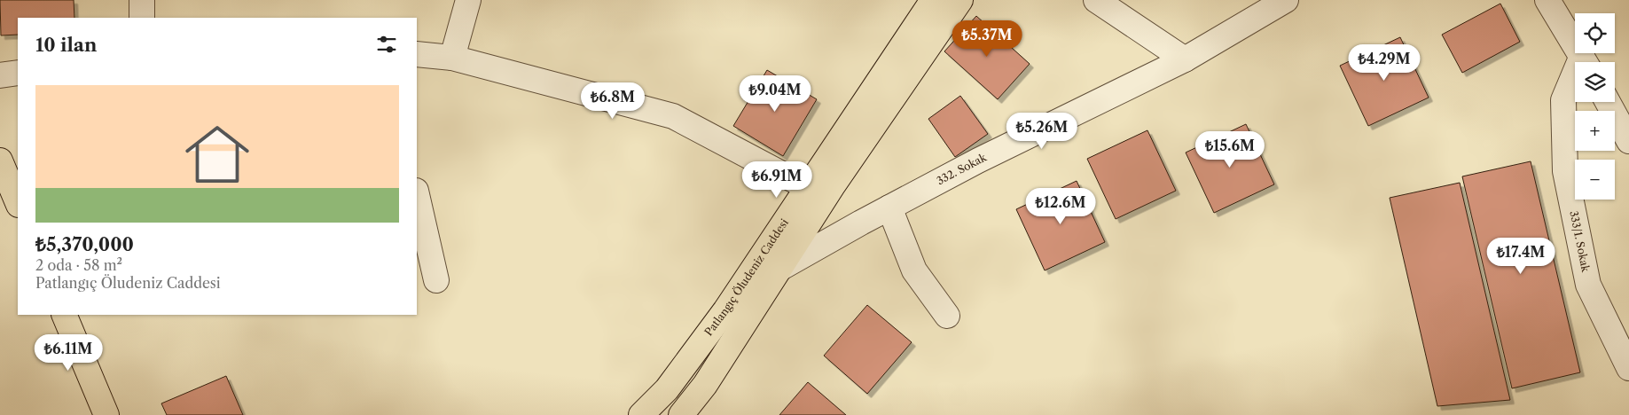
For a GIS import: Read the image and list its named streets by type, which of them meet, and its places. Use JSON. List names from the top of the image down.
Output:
{
  "streets": {
    "main road": ["Patlangıç Öludeniz Caddesi"],
    "street": ["332. Sokak", "333/1. Sokak"]
  },
  "crossings": [
    ["332. Sokak", "Patlangıç Öludeniz Caddesi"]
  ],
  "page": {
    "map_buttons": ["+", "−"],
    "heading": "10 ilan",
    "price": [
      "₺5.37M",
      "₺4.29M",
      "₺9.04M",
      "₺6.8M",
      "₺5.26M",
      "₺15.6M",
      "₺6.91M",
      "₺12.6M",
      "₺17.4M",
      "₺6.11M"
    ],
    "list": [
      {
        "name": "₺5,370,000",
        "note": "2 oda · 58 m² · Patlangıç Öludeniz Caddesi"
      }
    ]
  }
}
